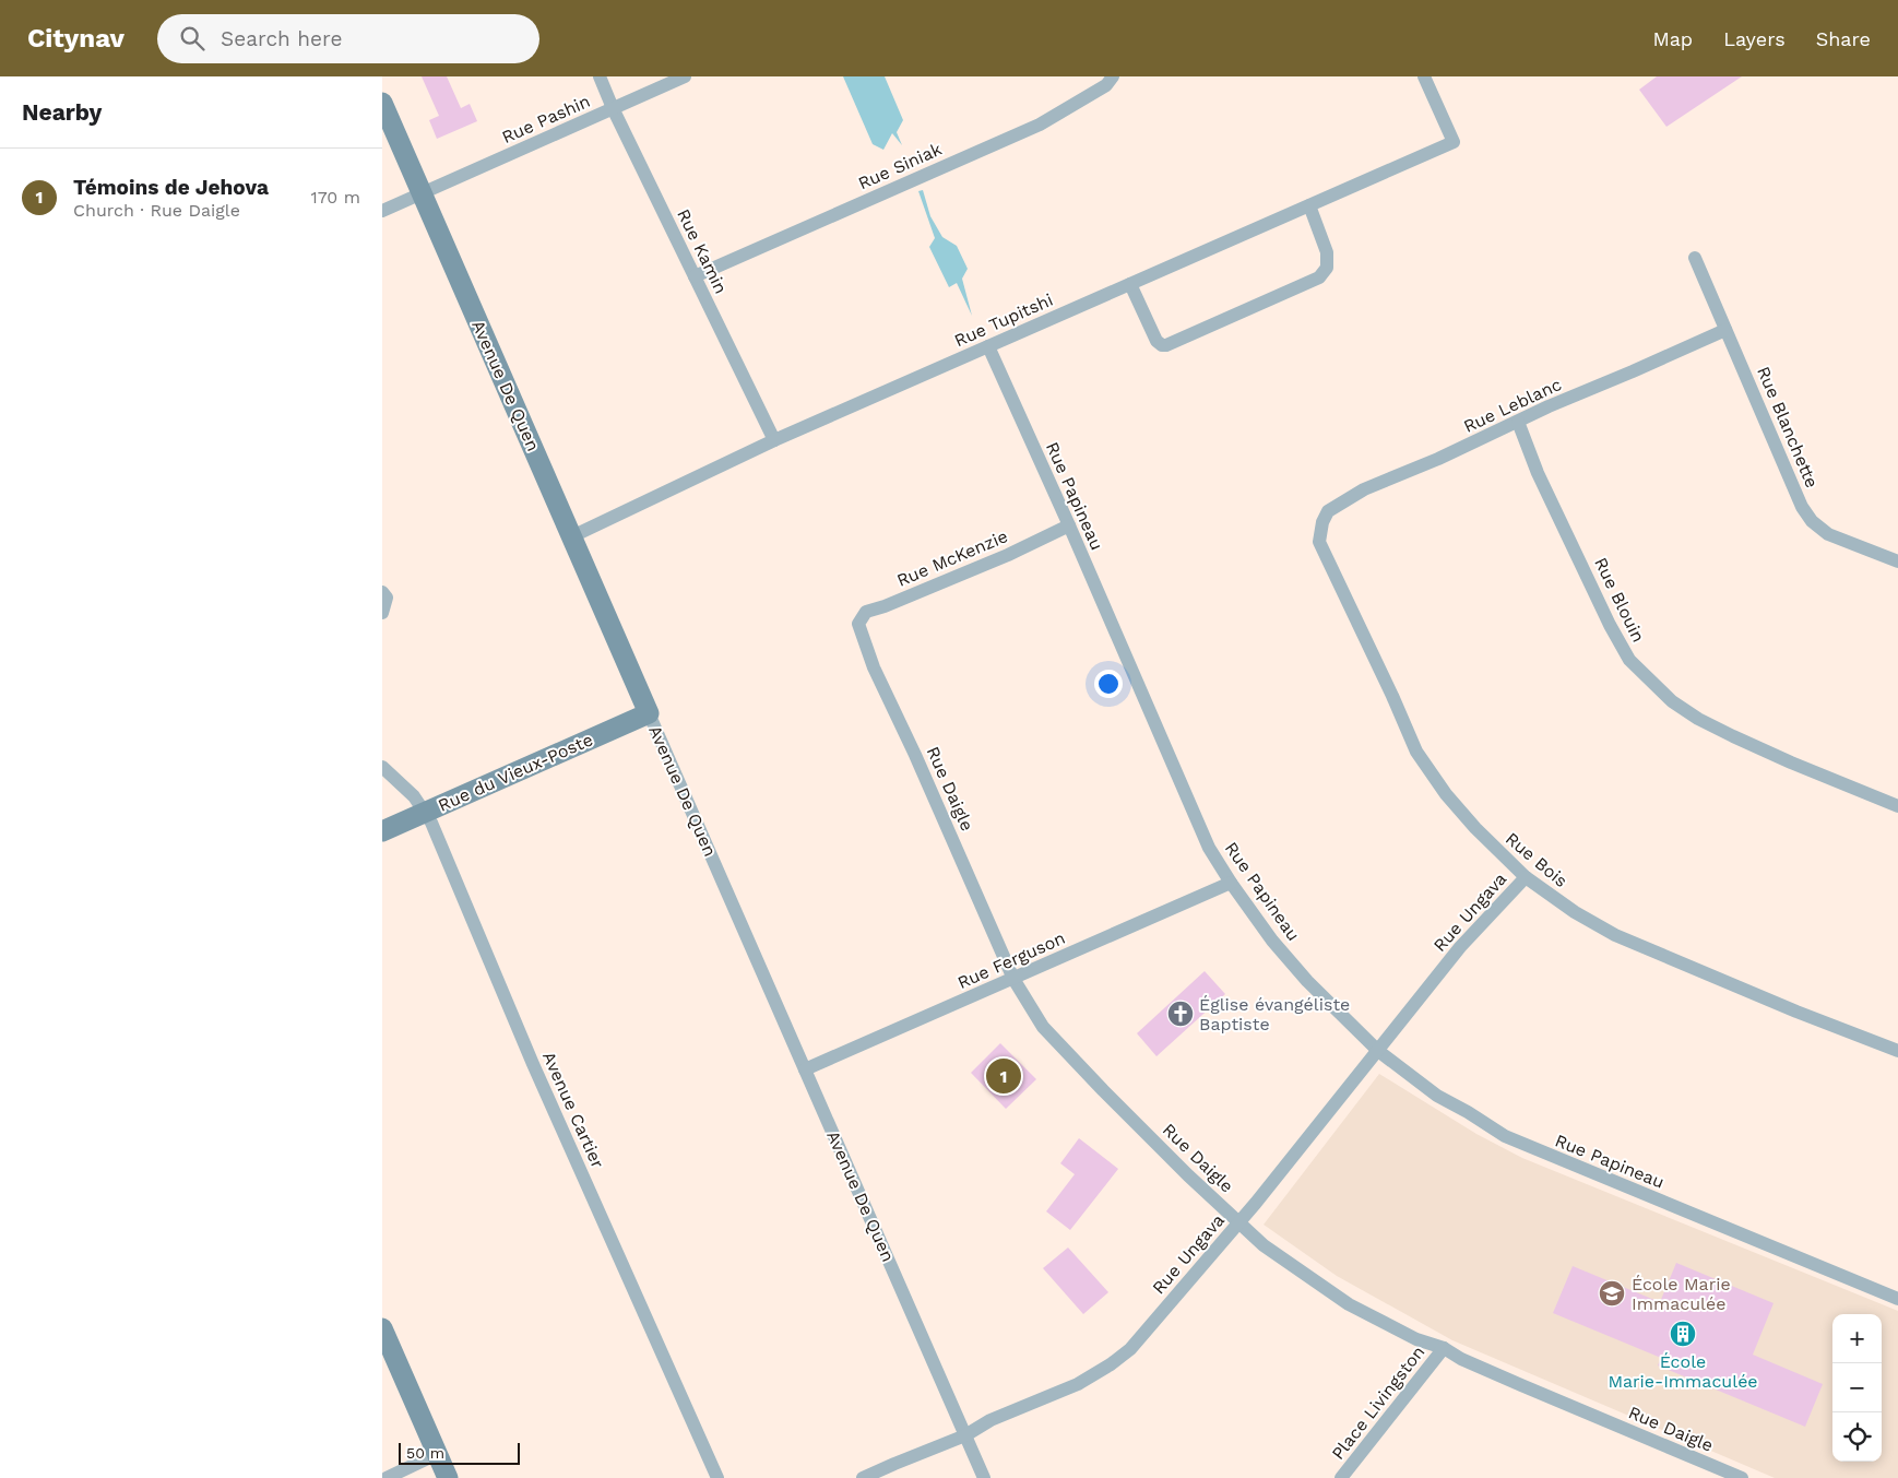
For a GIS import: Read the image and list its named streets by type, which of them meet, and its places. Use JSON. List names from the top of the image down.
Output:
{
  "streets": {
    "street": [
      "Rue Pashin",
      "Rue Siniak",
      "Rue Kamin",
      "Rue Tupitshi",
      "Avenue De Quen",
      "Rue Leblanc",
      "Rue Blanchette",
      "Rue Papineau",
      "Rue McKenzie",
      "Rue Blouin",
      "Rue du Vieux-Poste",
      "Rue Daigle",
      "Rue Bois",
      "Rue Ungava",
      "Rue Ferguson",
      "Avenue Cartier",
      "Place Livingston"
    ]
  },
  "crossings": [
    ["Rue Pashin", "Rue Kamin"],
    ["Rue Pashin", "Avenue De Quen"],
    ["Rue Siniak", "Rue Kamin"],
    ["Rue Kamin", "Rue Tupitshi"],
    ["Rue Tupitshi", "Avenue De Quen"],
    ["Rue Tupitshi", "Rue Papineau"],
    ["Avenue De Quen", "Rue du Vieux-Poste"],
    ["Avenue De Quen", "Rue Ungava"],
    ["Avenue De Quen", "Rue Ferguson"],
    ["Rue Leblanc", "Rue Blanchette"],
    ["Rue Leblanc", "Rue Blouin"],
    ["Rue Leblanc", "Rue Bois"],
    ["Rue Papineau", "Rue McKenzie"],
    ["Rue Papineau", "Rue Ungava"],
    ["Rue Papineau", "Rue Ferguson"],
    ["Rue McKenzie", "Rue Daigle"],
    ["Rue du Vieux-Poste", "Avenue Cartier"],
    ["Rue Daigle", "Rue Ungava"],
    ["Rue Daigle", "Rue Ferguson"],
    ["Rue Daigle", "Place Livingston"],
    ["Rue Bois", "Rue Ungava"]
  ],
  "places": {
    "church": ["Église évangéliste Baptiste"],
    "school or university": ["École Marie Immaculée"],
    "building": ["École Marie-Immaculée"]
  },
  "scale_bar": "50 m",
  "page": {
    "header": "Citynav",
    "search": "Search here",
    "nav": ["Map", "Layers", "Share"],
    "heading": "Nearby",
    "list": [
      {
        "mark": "1",
        "name": "Témoins de Jehova",
        "note": "Church · Rue Daigle",
        "value": "170 m"
      }
    ],
    "pins": "1",
    "map_buttons": ["+", "−"],
    "scale": "50 m"
  }
}
